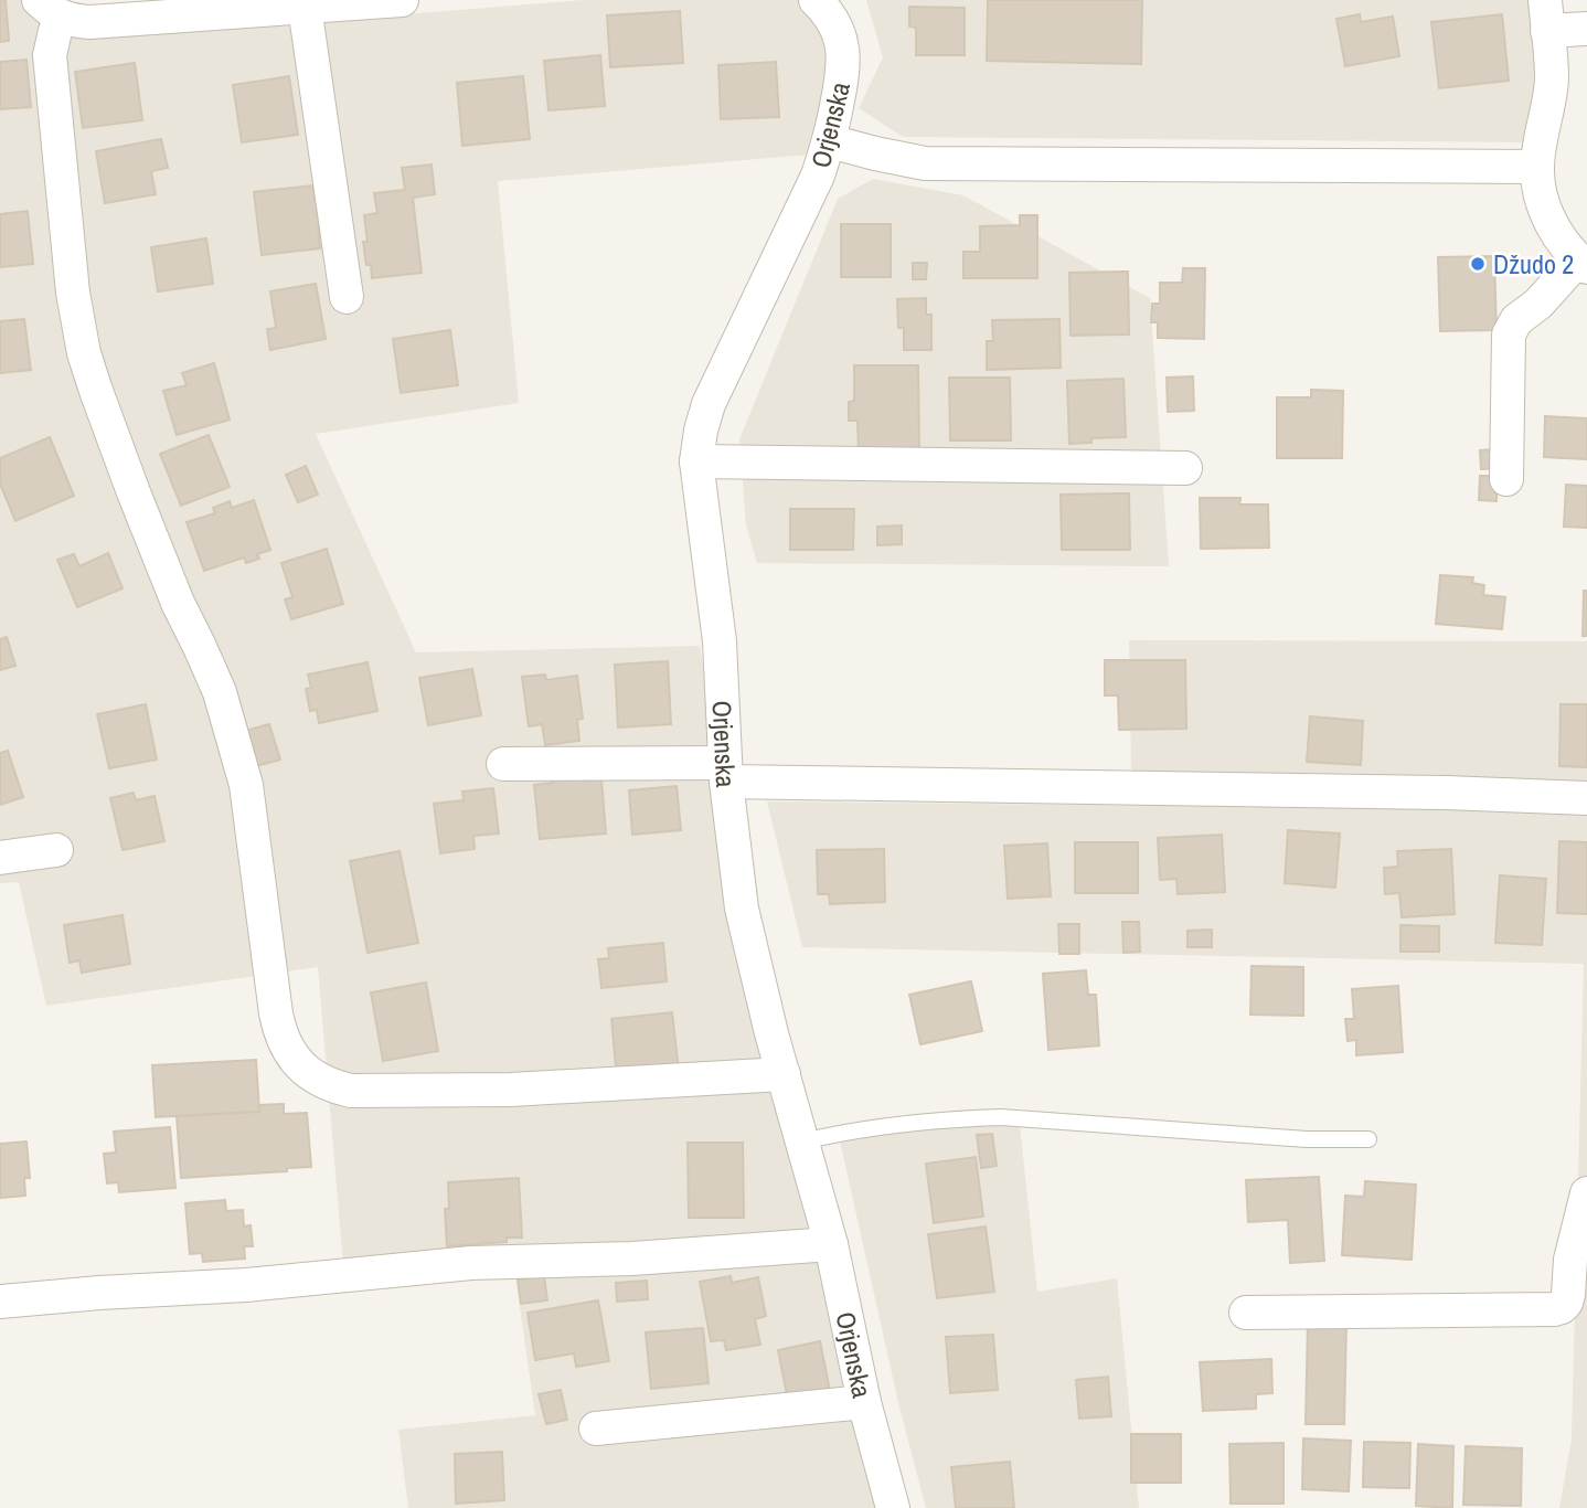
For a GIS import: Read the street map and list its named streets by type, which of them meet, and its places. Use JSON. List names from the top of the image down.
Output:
{
  "streets": {
    "street": ["Orjenska"]
  },
  "places": ["Džudo 2"]
}
